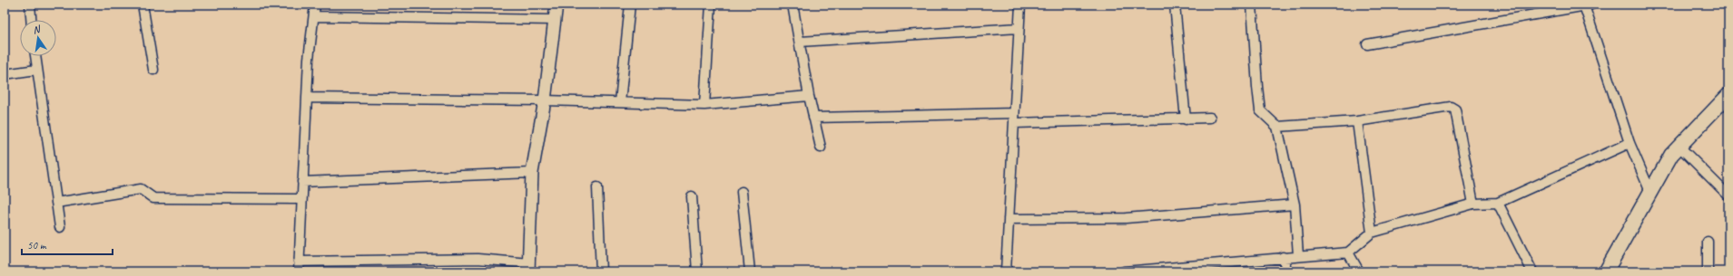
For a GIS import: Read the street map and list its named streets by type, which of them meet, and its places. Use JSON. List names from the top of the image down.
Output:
{
  "scale_bar": "50 m",
  "north": "top"
}
